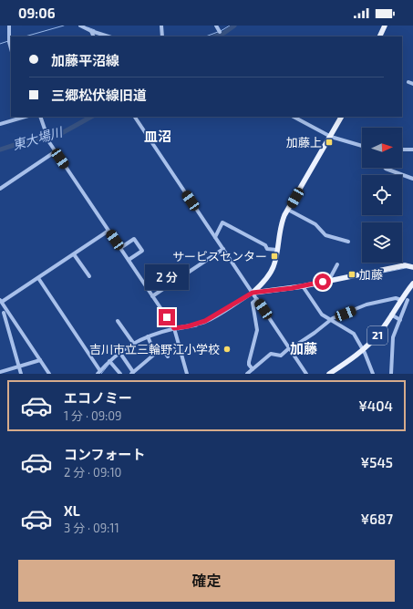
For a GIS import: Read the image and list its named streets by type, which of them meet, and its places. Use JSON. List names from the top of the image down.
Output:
{
  "streets": {
    "main road": ["21"]
  },
  "districts": ["皿沼", "加藤"],
  "water": ["東大場川"],
  "places": {
    "transit": ["加藤上", "サービスセンター", "加藤"],
    "other": ["吉川市立三輪野江小学校"]
  },
  "north": "right",
  "page": {
    "status": "09:06",
    "banner": ["加藤平沼線", "三郷松伏線旧道"],
    "bubble": "2 分",
    "list": [
      {
        "name": "エコノミー",
        "note": "1 分 · 09:09",
        "value": "¥404"
      },
      {
        "name": "コンフォート",
        "note": "2 分 · 09:10",
        "value": "¥545"
      },
      {
        "name": "XL",
        "note": "3 分 · 09:11",
        "value": "¥687"
      }
    ],
    "buttons": "確定"
  }
}
